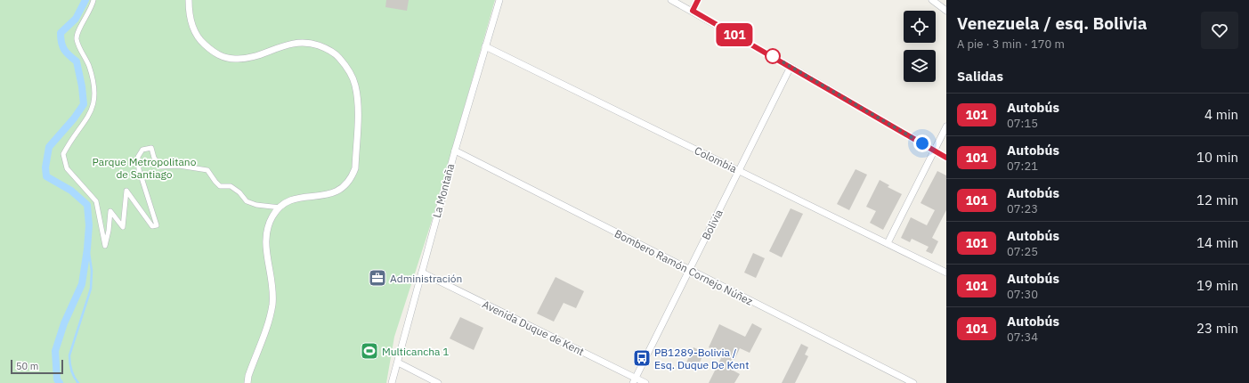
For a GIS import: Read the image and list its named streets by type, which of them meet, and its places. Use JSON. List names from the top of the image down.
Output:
{
  "streets": {
    "street": [
      "Colombia",
      "La Montaña",
      "Bolivia",
      "Bombero Ramón Cornejo Núñez",
      "Avenida Duque de Kent"
    ]
  },
  "crossings": [
    ["Colombia", "La Montaña"],
    ["Colombia", "Bolivia"],
    ["La Montaña", "Bombero Ramón Cornejo Núñez"],
    ["La Montaña", "Avenida Duque de Kent"],
    ["Bolivia", "Bombero Ramón Cornejo Núñez"],
    ["Bolivia", "Avenida Duque de Kent"]
  ],
  "parks": ["Parque Metropolitano de Santiago"],
  "places": {
    "office": ["Administración"],
    "sports": ["Multicancha 1"],
    "bus stop": ["PB1289-Bolivia / Esq. Duque De Kent"]
  },
  "lines": ["bus line 101"],
  "scale_bar": "50 m",
  "page": {
    "on_map": "101",
    "heading": [
      ["Venezuela / esq. Bolivia", "A pie · 3 min · 170 m"],
      "Salidas"
    ],
    "list": [
      {
        "mark": "101",
        "name": "Autobús",
        "note": "07:15",
        "value": "4 min"
      },
      {
        "mark": "101",
        "name": "Autobús",
        "note": "07:21",
        "value": "10 min"
      },
      {
        "mark": "101",
        "name": "Autobús",
        "note": "07:23",
        "value": "12 min"
      },
      {
        "mark": "101",
        "name": "Autobús",
        "note": "07:25",
        "value": "14 min"
      },
      {
        "mark": "101",
        "name": "Autobús",
        "note": "07:30",
        "value": "19 min"
      },
      {
        "mark": "101",
        "name": "Autobús",
        "note": "07:34",
        "value": "23 min"
      }
    ],
    "scale": "50 m"
  }
}
